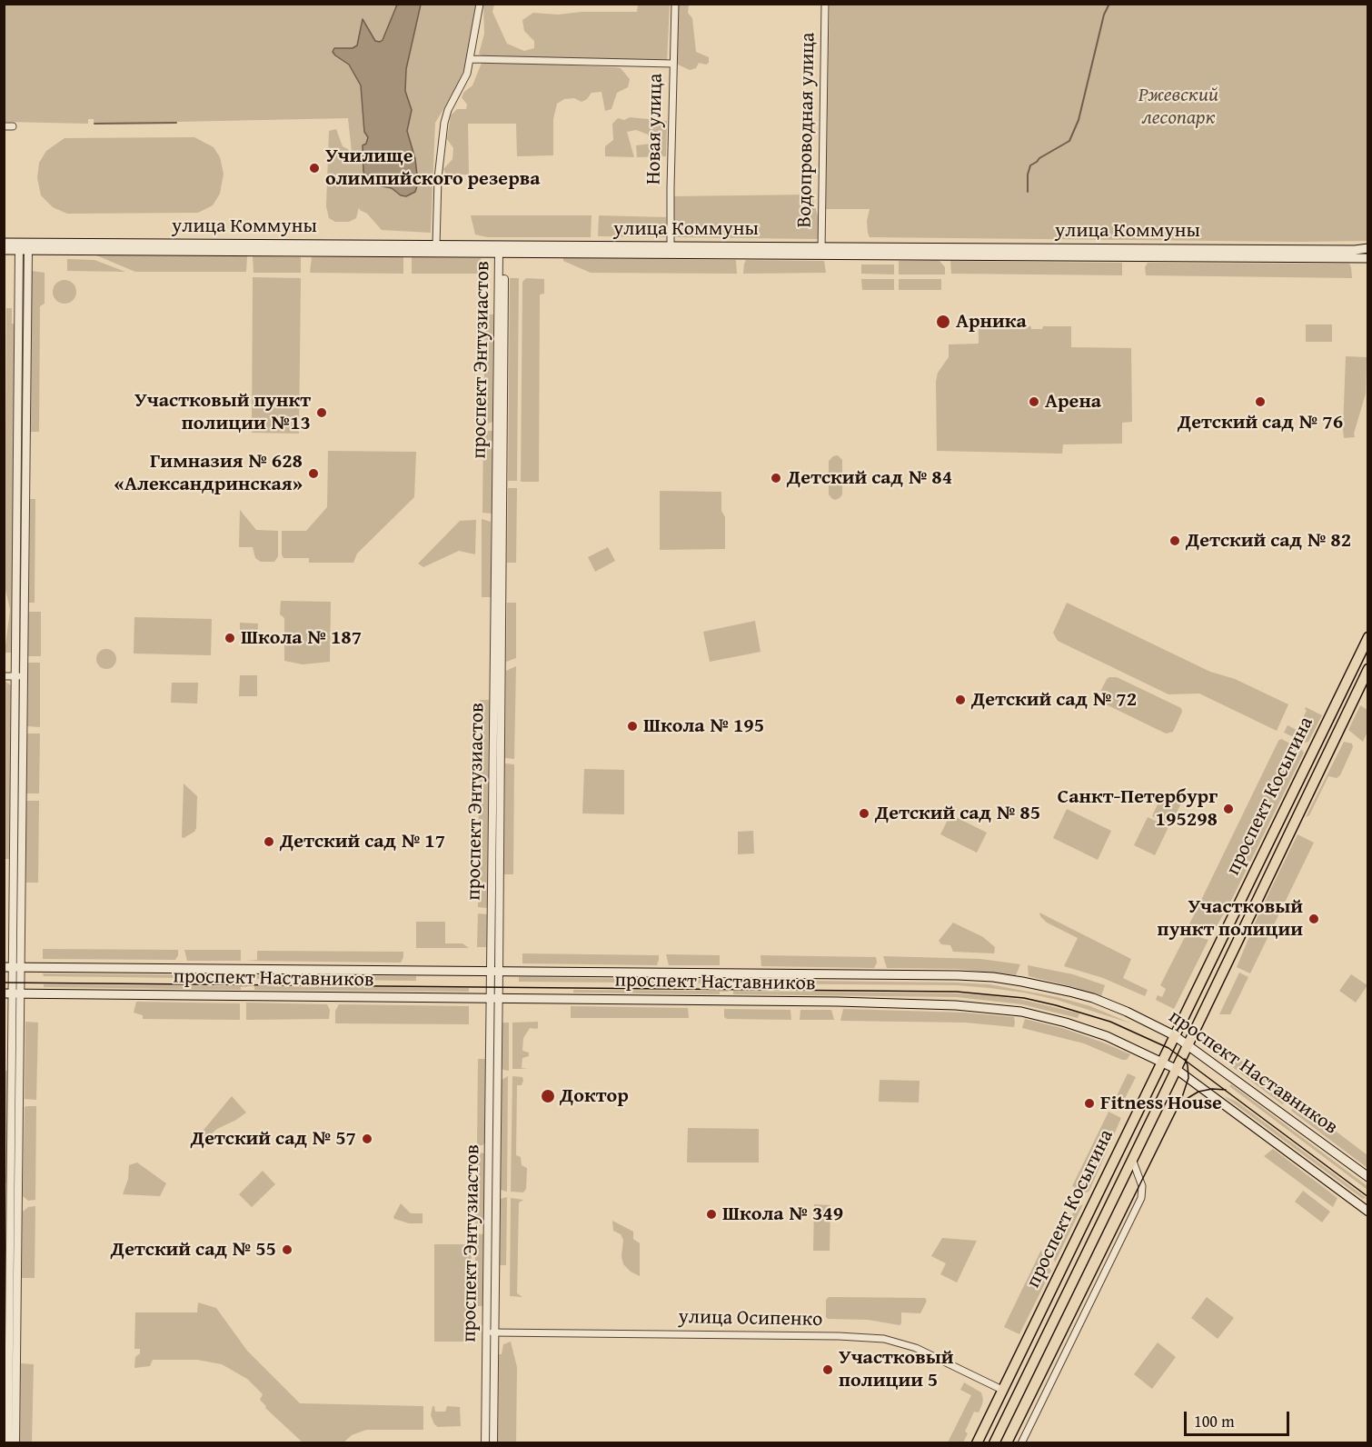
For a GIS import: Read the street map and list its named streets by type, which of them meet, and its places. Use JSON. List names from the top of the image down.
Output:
{
  "streets": {
    "main road": ["улица Коммуны", "проспект Косыгина", "проспект Наставников"],
    "street": [
      "Новая улица",
      "Водопроводная улица",
      "проспект Энтузиастов",
      "улица Осипенко"
    ]
  },
  "crossings": [
    ["Новая улица", "улица Коммуны"],
    ["Водопроводная улица", "улица Коммуны"],
    ["улица Коммуны", "проспект Энтузиастов"],
    ["проспект Энтузиастов", "проспект Наставников"],
    ["проспект Энтузиастов", "улица Осипенко"],
    ["проспект Косыгина", "проспект Наставников"],
    ["проспект Косыгина", "улица Осипенко"]
  ],
  "parks": ["Ржевский лесопарк"],
  "places": [
    "Училище олимпийского резерва",
    "Арника",
    "Арена",
    "Детский сад № 76",
    "Участковый пункт полиции №13",
    "Гимназия № 628 «Александринская»",
    "Детский сад № 84",
    "Детский сад № 82",
    "Школа № 187",
    "Детский сад № 72",
    "Школа № 195",
    "Санкт-Петербург 195298",
    "Детский сад № 85",
    "Детский сад № 17",
    "Участковый пункт полиции",
    "Доктор",
    "Fitness House",
    "Детский сад № 57",
    "Школа № 349",
    "Детский сад № 55",
    "Участковый полиции 5"
  ],
  "scale_bar": "100 m"
}
